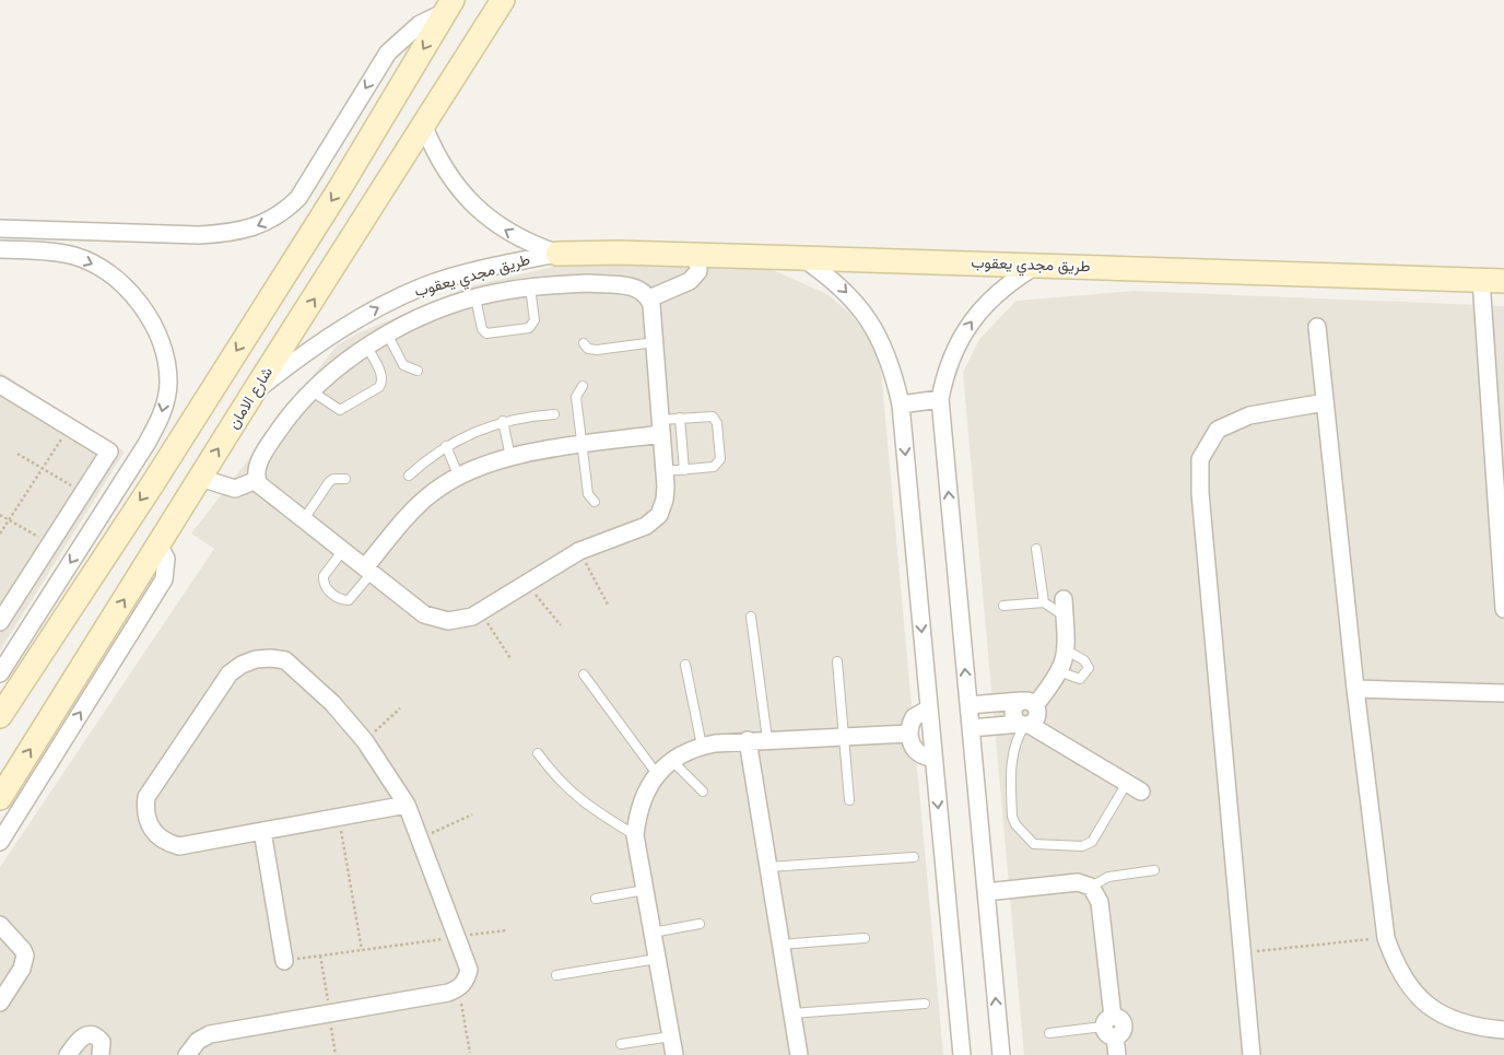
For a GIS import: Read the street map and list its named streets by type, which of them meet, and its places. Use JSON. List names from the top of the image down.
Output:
{
  "streets": {
    "street": ["طريق مجدي يعقوب", "شارع الامان"]
  },
  "crossings": [
    ["طريق مجدي يعقوب", "شارع الامان"]
  ]
}
